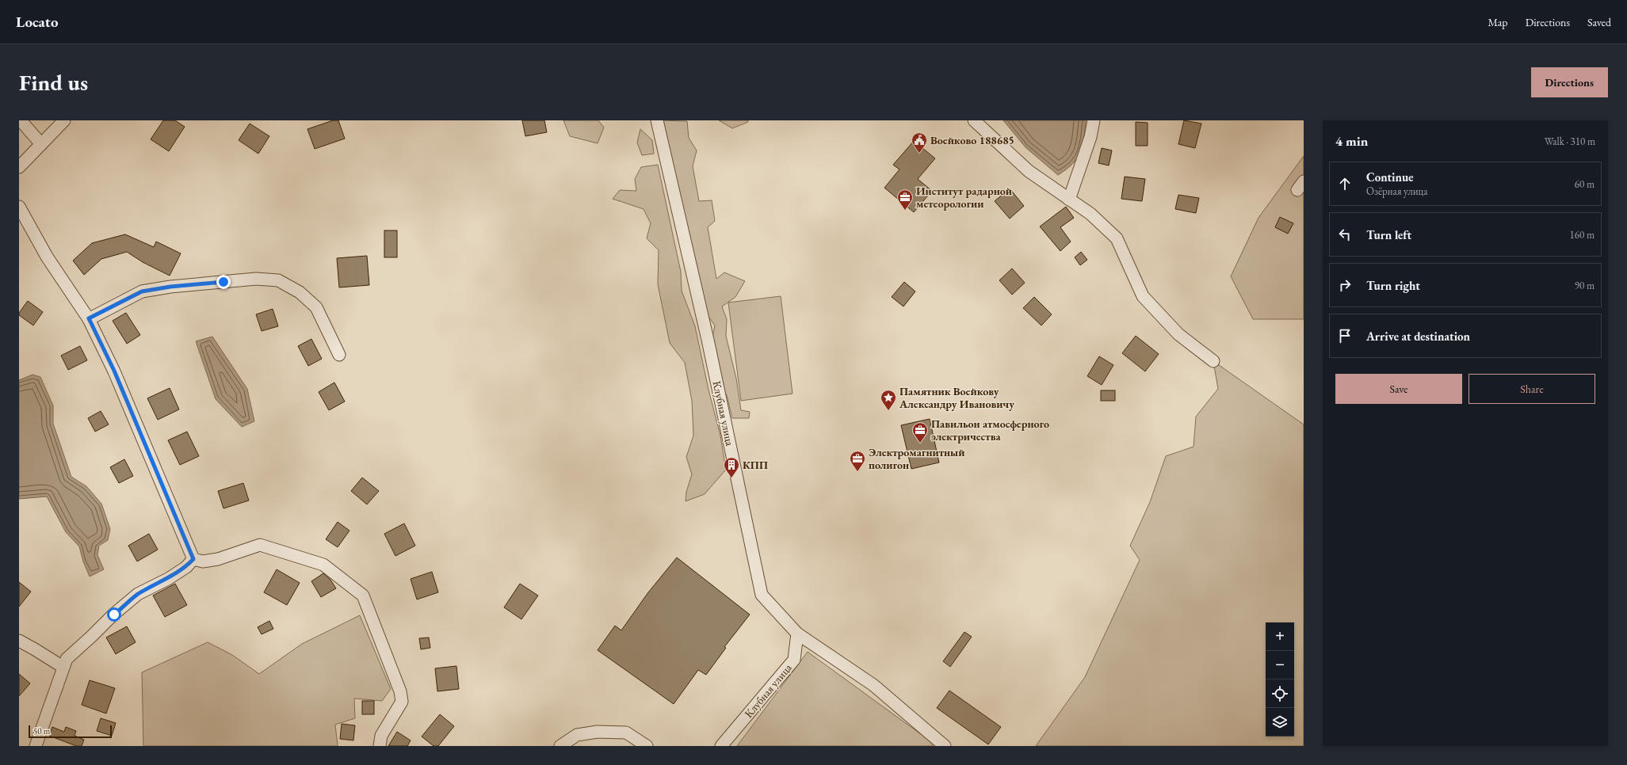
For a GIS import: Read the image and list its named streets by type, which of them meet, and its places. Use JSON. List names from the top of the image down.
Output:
{
  "streets": {
    "street": ["Клубная улица"]
  },
  "places": {
    "public building": ["Воейково 188685"],
    "office": ["Институт радарной метеорологии", "Павильон атмосферного электричества", "Электромагнитный полигон"],
    "place": ["Памятник Воейкову Александру Ивановичу"],
    "building": ["КПП"]
  },
  "scale_bar": "50 m",
  "page": {
    "header": "Locato",
    "nav": ["Map", "Directions", "Saved"],
    "buttons": [
      "Directions",
      ["Save", "Share"]
    ],
    "title": "Find us",
    "heading": ["4 min", "Walk · 310 m"],
    "list": [
      ["Continue", "Озёрная улица", "60 m"],
      ["Turn left", "160 m"],
      ["Turn right", "90 m"],
      "Arrive at destination"
    ],
    "map_buttons": ["+", "−"],
    "scale": "50 m"
  }
}
